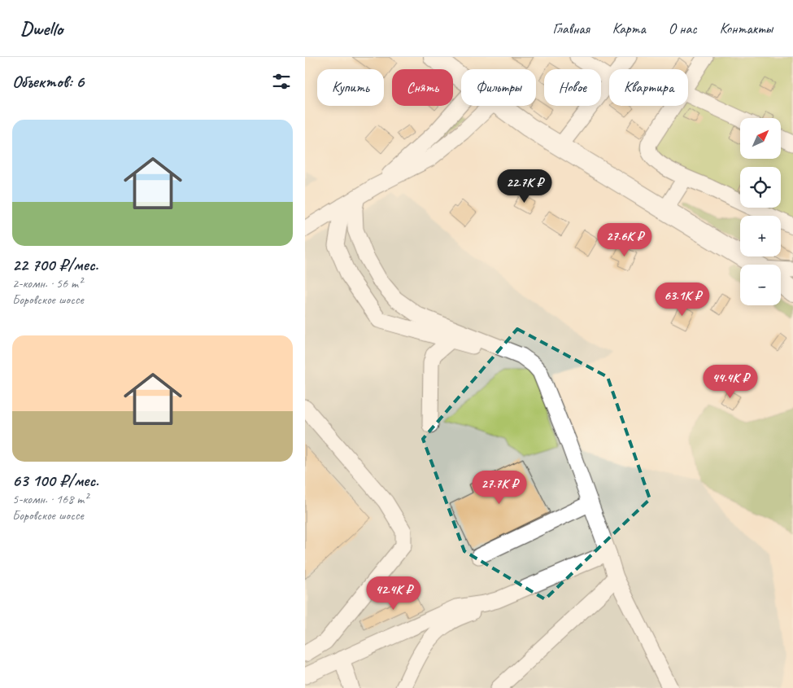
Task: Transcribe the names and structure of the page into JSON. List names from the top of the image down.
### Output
{
  "north": "top right",
  "page": {
    "header": "Dwello",
    "nav": [
      "Главная",
      "Карта",
      "О нас",
      "Контакты"
    ],
    "heading": "Объектов: 6",
    "chip": [
      "Купить",
      "Снять",
      "Фильтры",
      "Новое",
      "Квартира"
    ],
    "list": [
      {
        "name": "22 700 ₽/мес.",
        "note": "2-комн. · 56 m² · Боровское шоссе"
      },
      {
        "name": "63 100 ₽/мес.",
        "note": "5-комн. · 168 m² · Боровское шоссе"
      }
    ],
    "map_buttons": ["+", "−"],
    "price": [
      "22.7K ₽",
      "27.6K ₽",
      "63.1K ₽",
      "44.4K ₽",
      "27.7K ₽",
      "42.4K ₽"
    ]
  }
}
